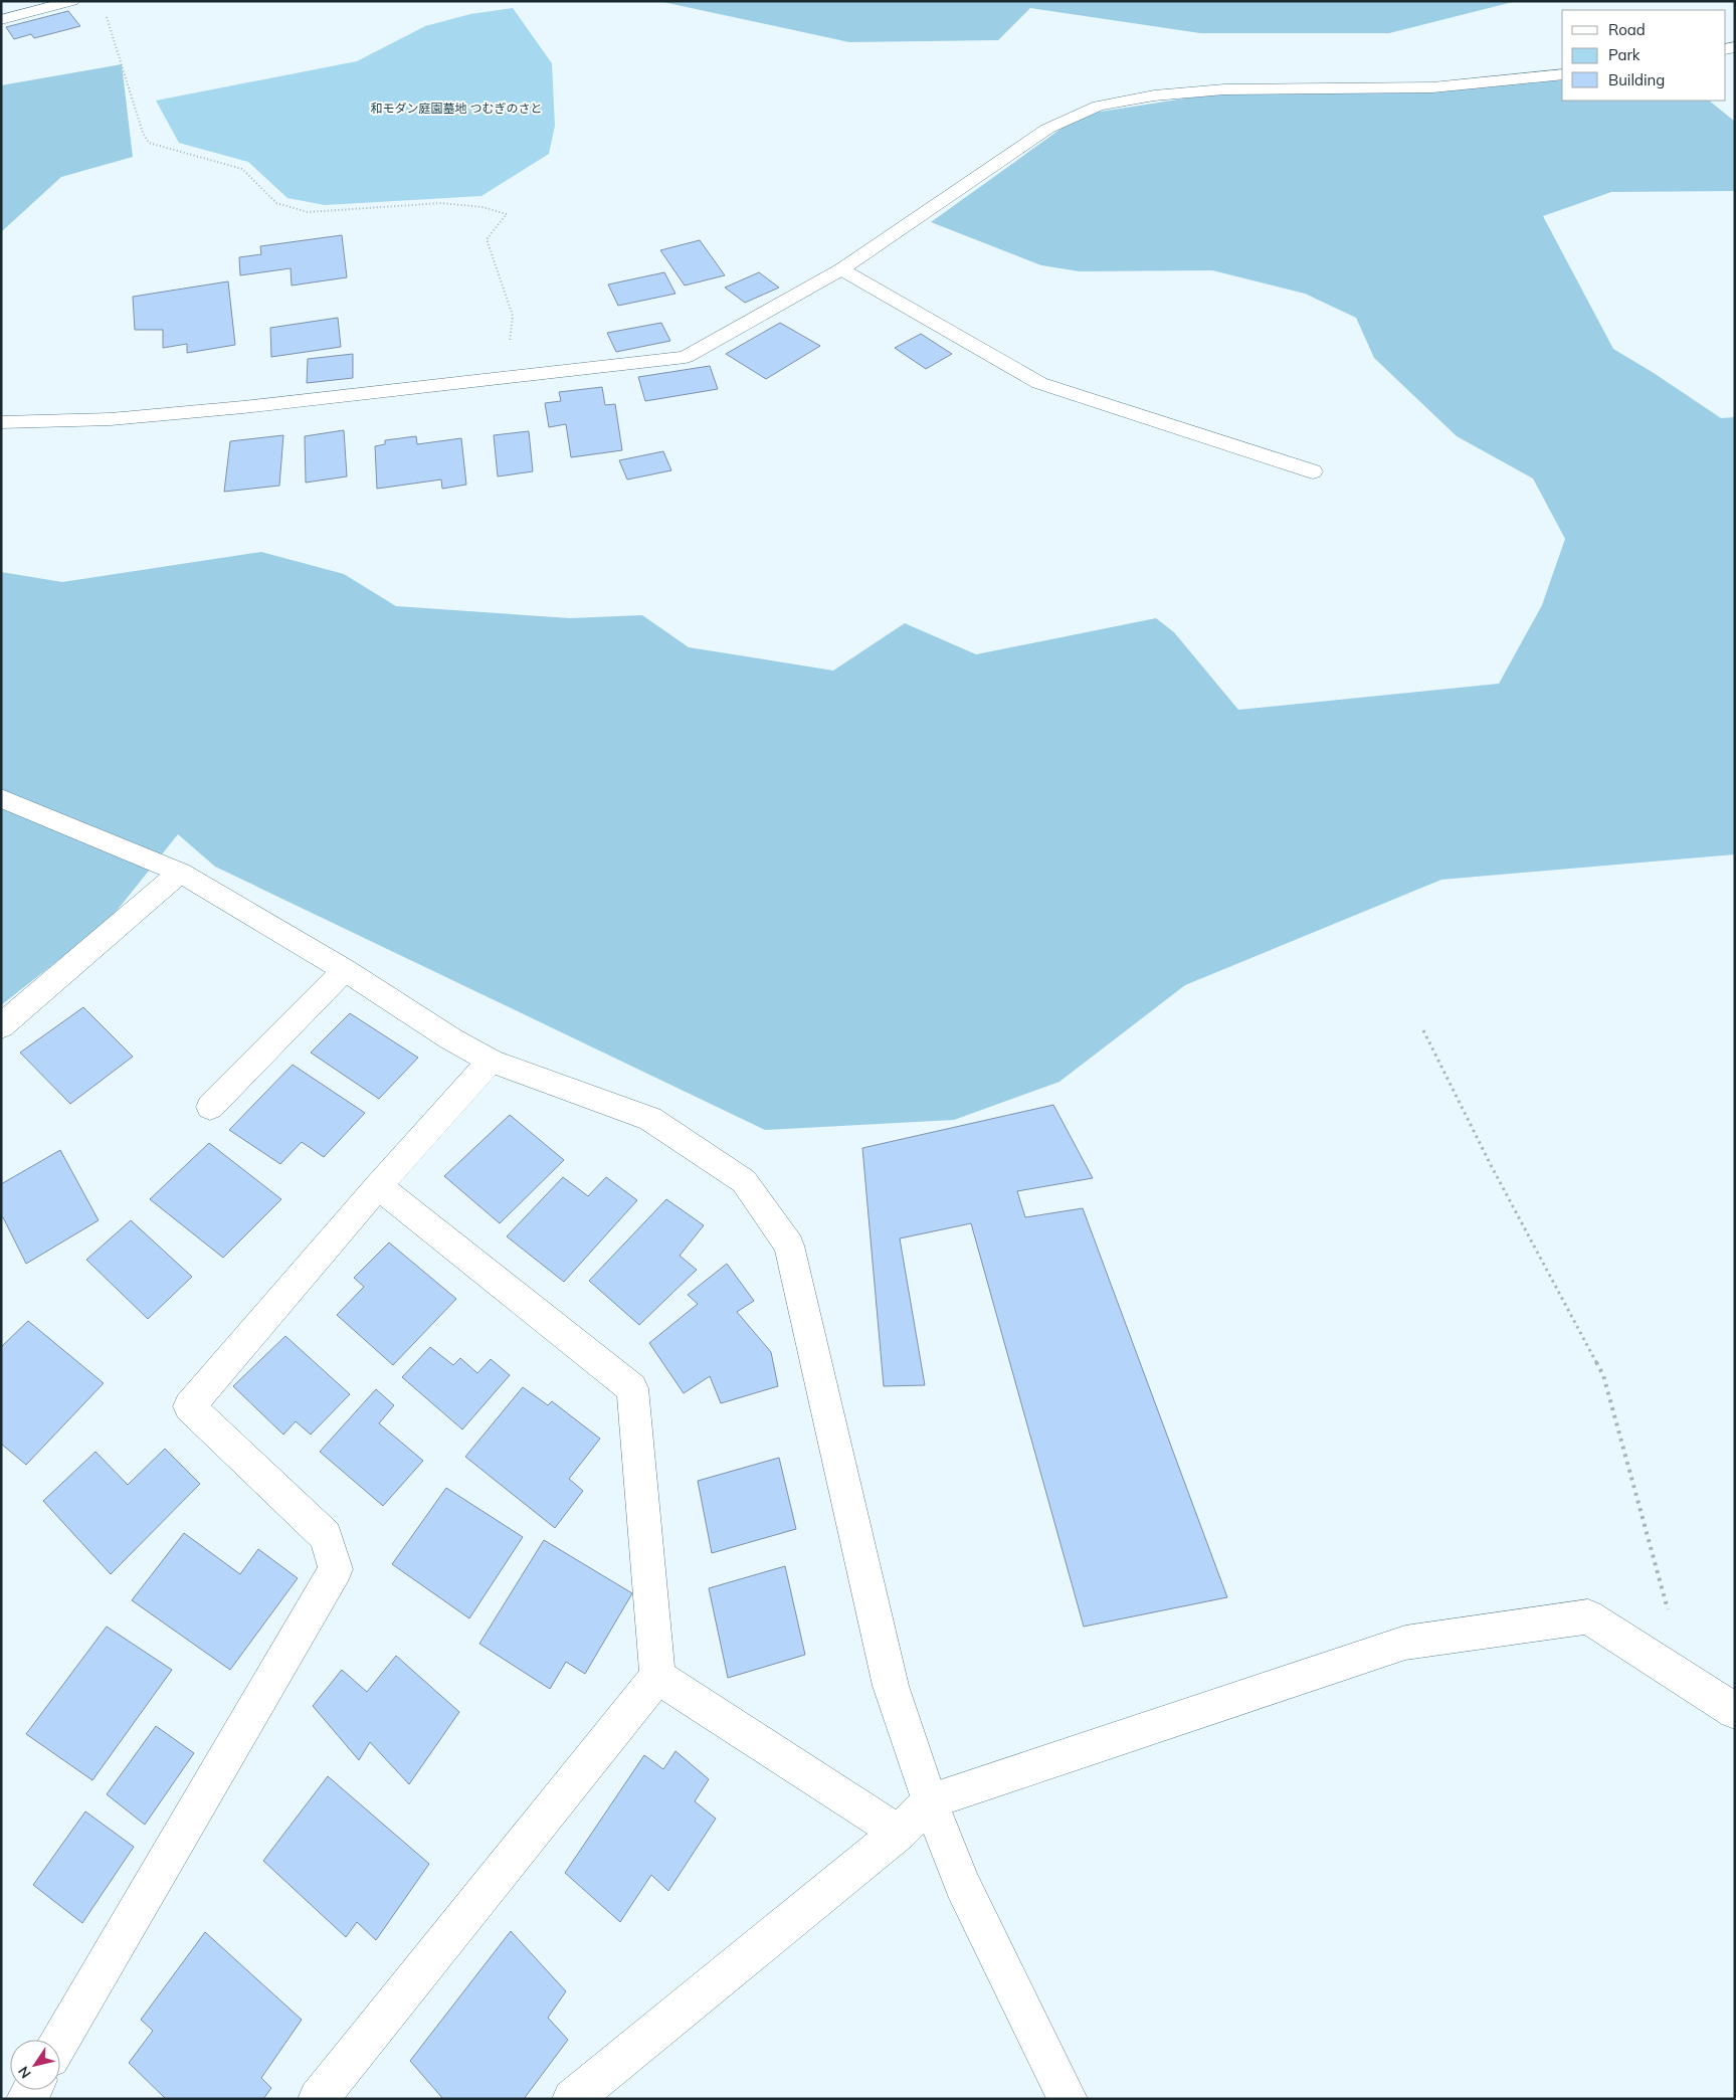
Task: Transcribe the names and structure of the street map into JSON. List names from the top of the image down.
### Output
{
  "parks": ["和モダン庭園墓地 つむぎのさと"],
  "legend": ["Road", "Park", "Building"],
  "north": "bottom left"
}
